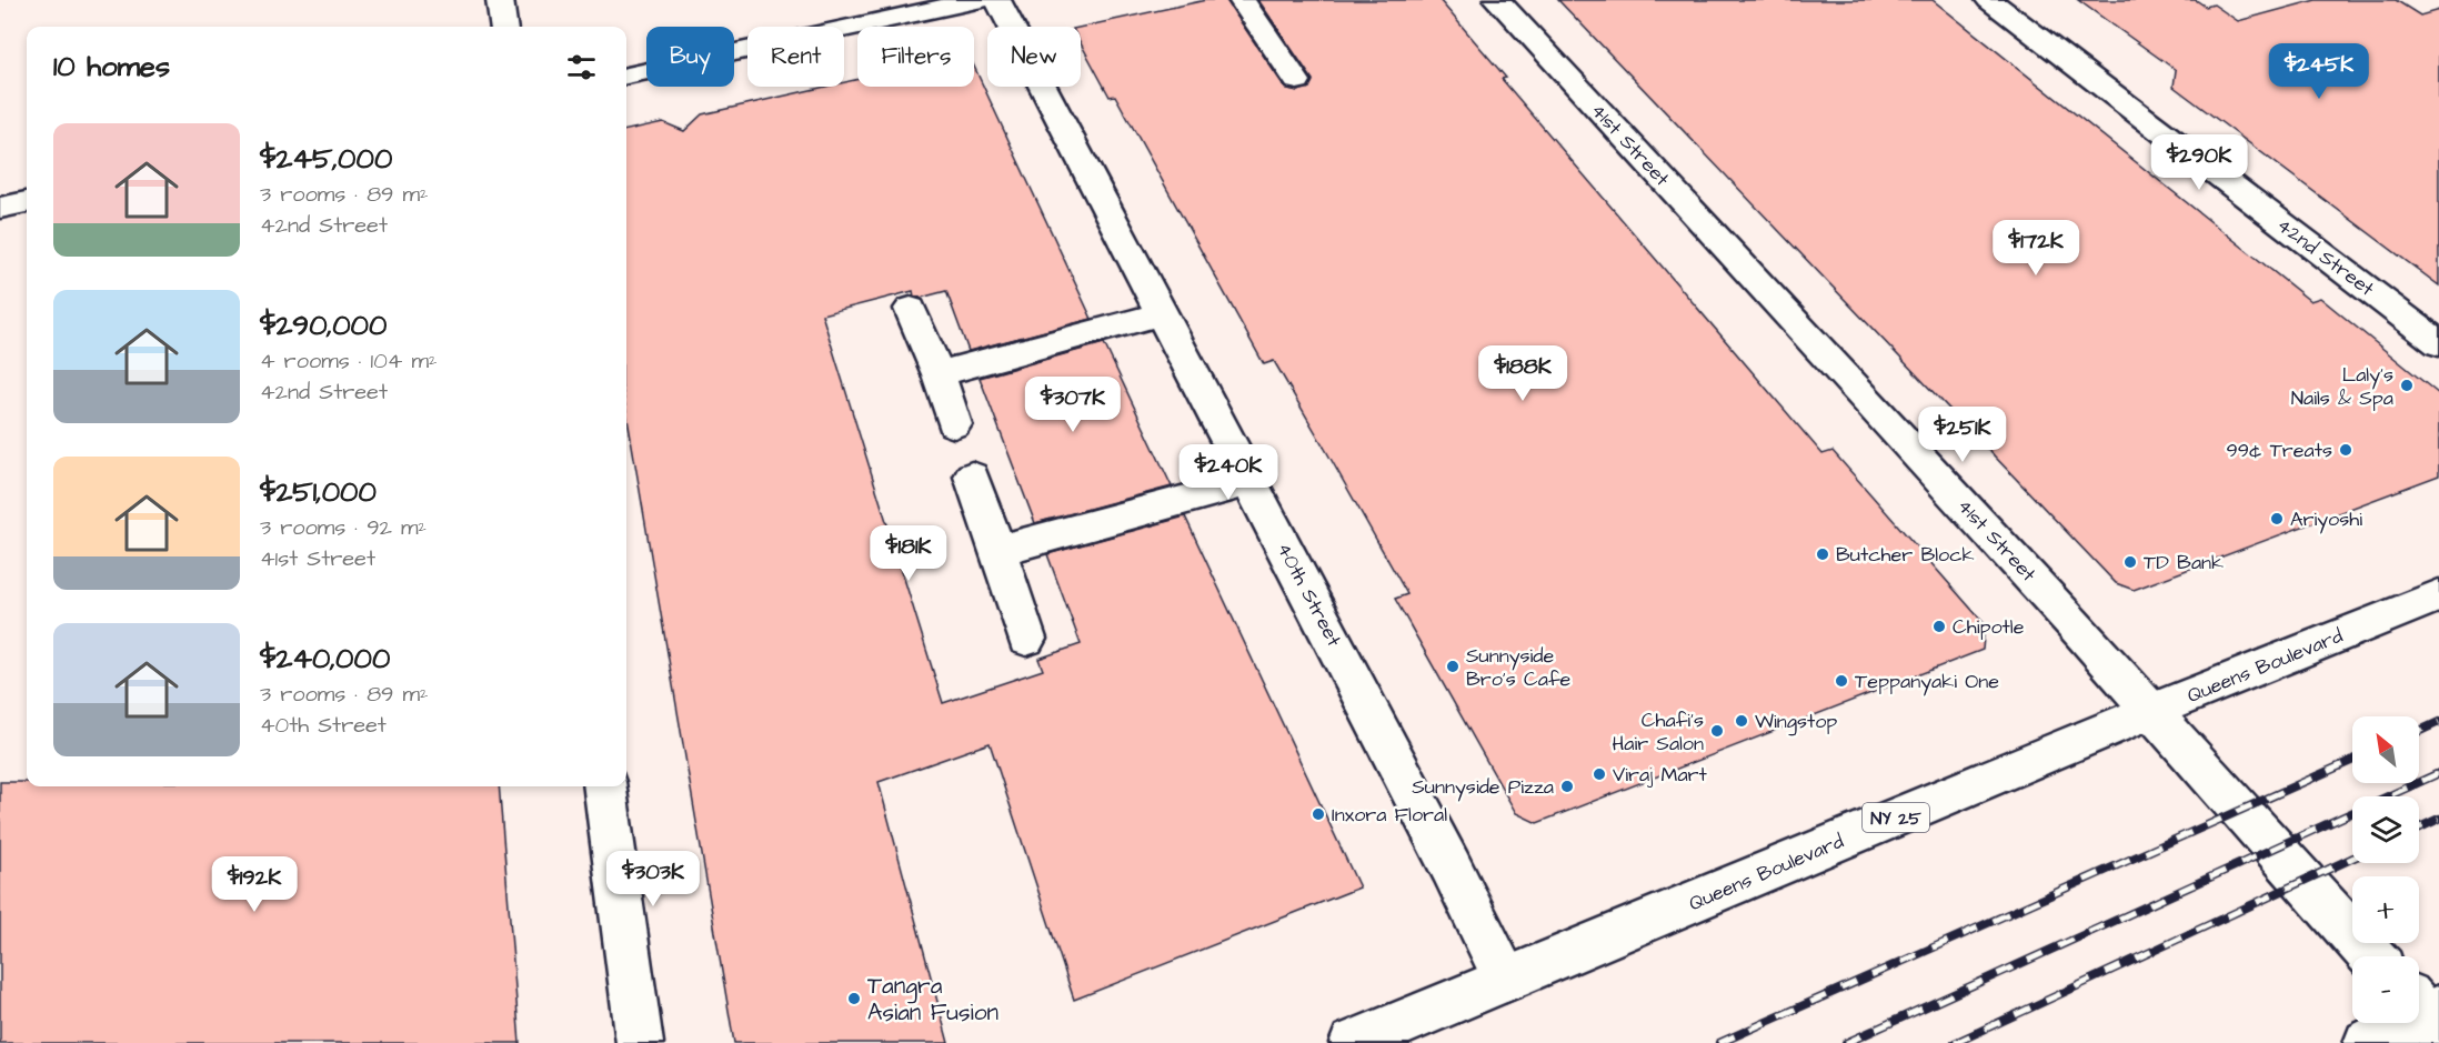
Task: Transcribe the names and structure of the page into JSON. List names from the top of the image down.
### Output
{
  "streets": {
    "street": [
      "41st Street",
      "42nd Street",
      "40th Street",
      "Queens Boulevard",
      "NY 25"
    ]
  },
  "crossings": [
    ["41st Street", "Queens Boulevard"],
    ["40th Street", "Queens Boulevard"]
  ],
  "places": [
    "Laly's Nails & Spa",
    "99¢ Treats",
    "Ariyoshi",
    "Butcher Block",
    "TD Bank",
    "Chipotle",
    "Sunnyside Bro's Cafe",
    "Teppanyaki One",
    "Wingstop",
    "Chafi's Hair Salon",
    "Viraj Mart",
    "Sunnyside Pizza",
    "Inxora Floral",
    "Tangra Asian Fusion"
  ],
  "north": "top left",
  "page": {
    "chip": [
      "Buy",
      "Rent",
      "Filters",
      "New"
    ],
    "heading": "10 homes",
    "price": [
      "$245K",
      "$290K",
      "$172K",
      "$188K",
      "$307K",
      "$251K",
      "$240K",
      "$181K",
      "$303K",
      "$192K"
    ],
    "list": [
      {
        "name": "$245,000",
        "note": "3 rooms · 89 m² · 42nd Street"
      },
      {
        "name": "$290,000",
        "note": "4 rooms · 104 m² · 42nd Street"
      },
      {
        "name": "$251,000",
        "note": "3 rooms · 92 m² · 41st Street"
      },
      {
        "name": "$240,000",
        "note": "3 rooms · 89 m² · 40th Street"
      }
    ],
    "map_buttons": ["+", "−"]
  }
}
